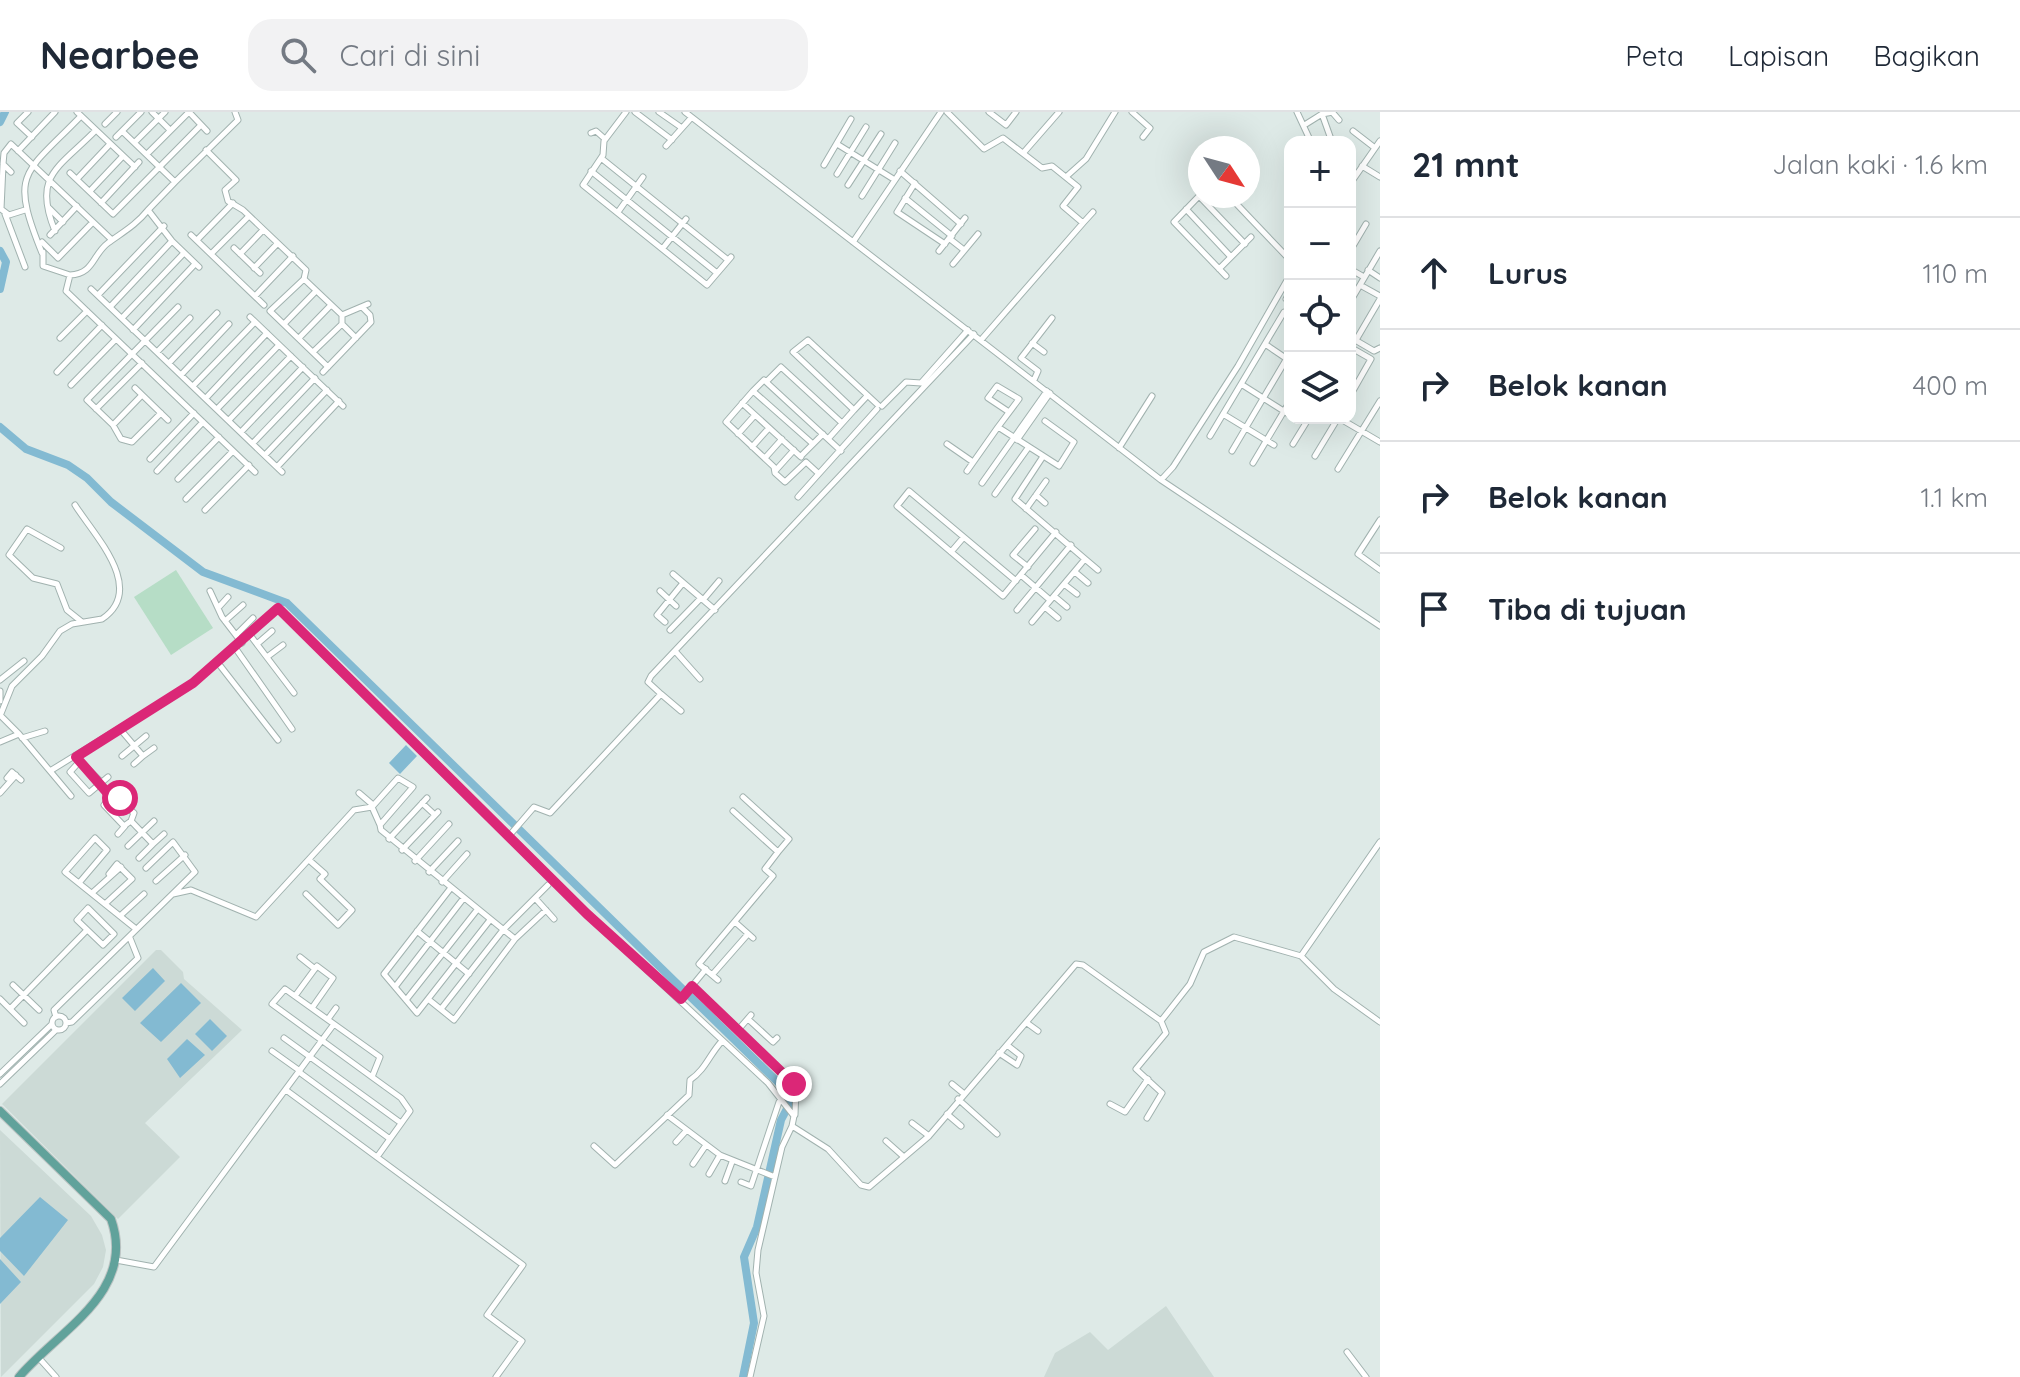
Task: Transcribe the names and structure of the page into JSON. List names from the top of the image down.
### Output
{
  "north": "bottom right",
  "page": {
    "header": "Nearbee",
    "search": "Cari di sini",
    "nav": ["Peta", "Lapisan", "Bagikan"],
    "heading": ["21 mnt", "Jalan kaki · 1.6 km"],
    "map_buttons": ["+", "−"],
    "list": [
      ["Lurus", "110 m"],
      ["Belok kanan", "400 m"],
      ["Belok kanan", "1.1 km"],
      "Tiba di tujuan"
    ]
  }
}
